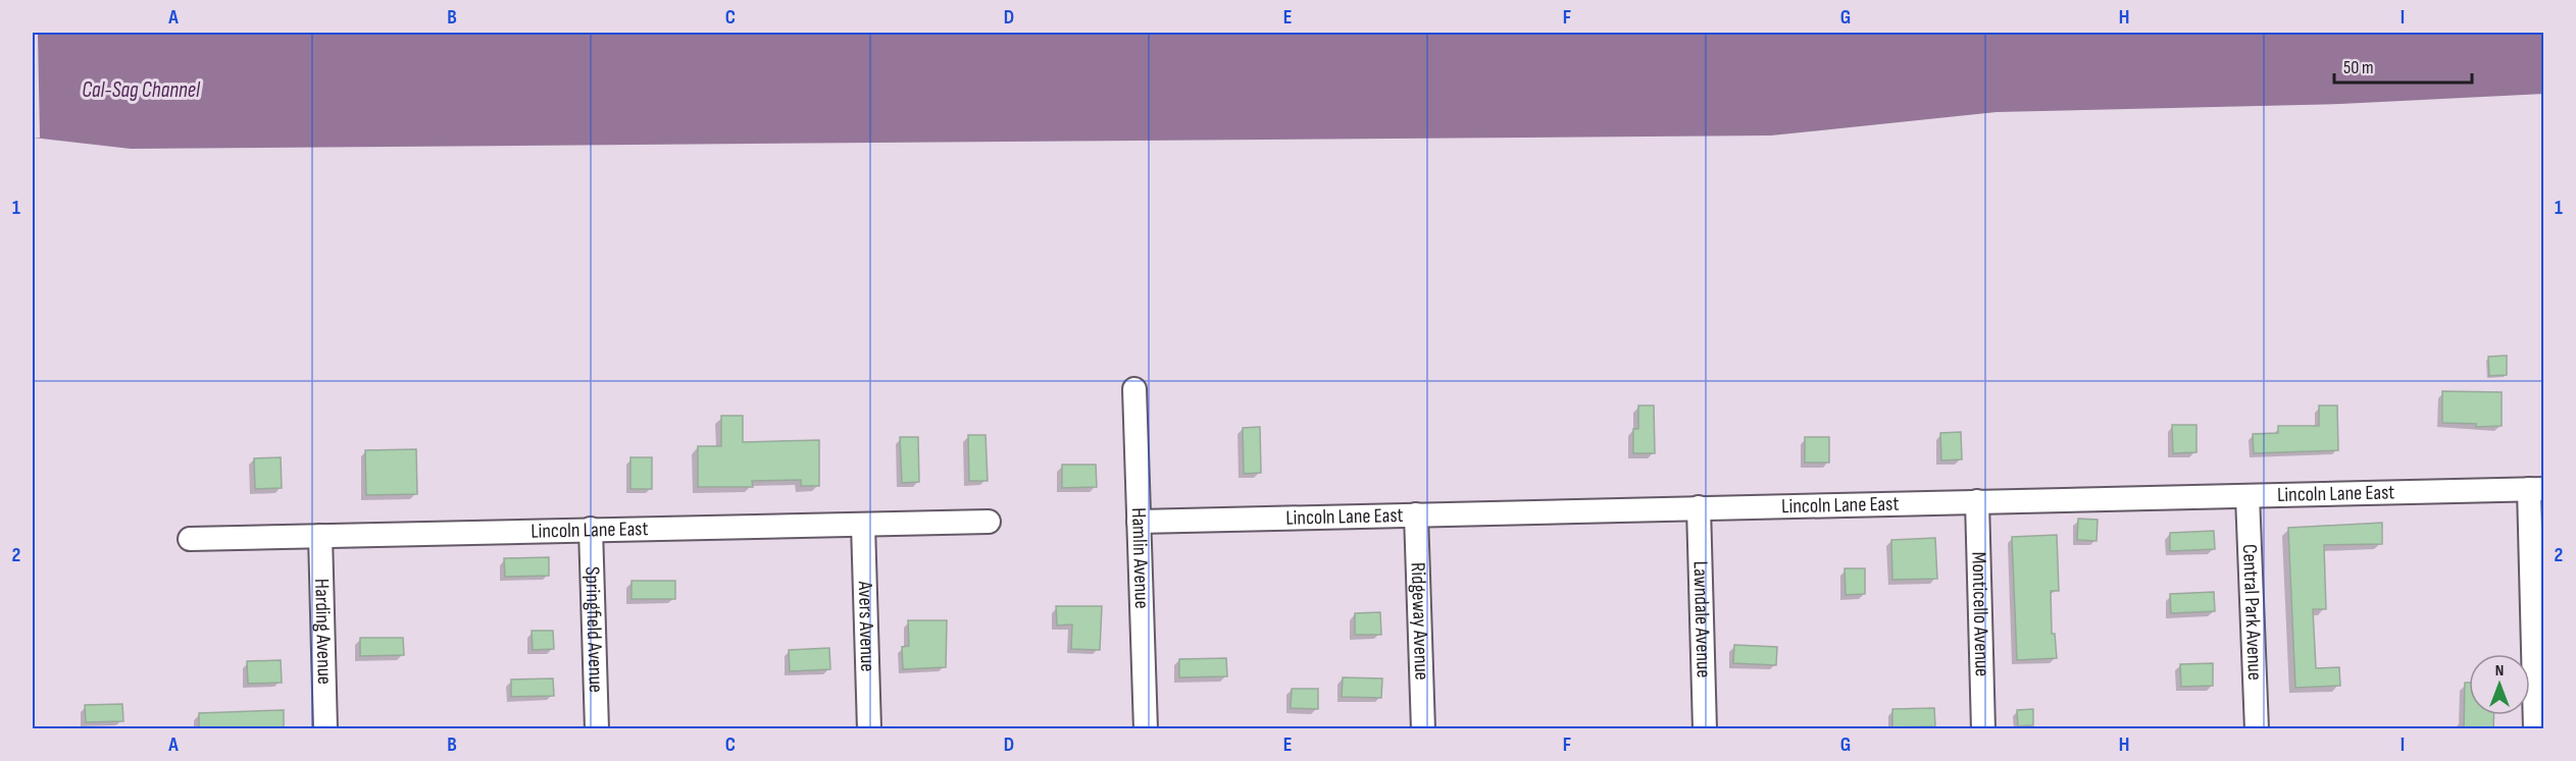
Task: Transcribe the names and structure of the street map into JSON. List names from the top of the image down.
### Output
{
  "streets": {
    "street": [
      "Lincoln Lane East",
      "Hamlin Avenue",
      "Central Park Avenue",
      "Monticello Avenue",
      "Lawndale Avenue",
      "Ridgeway Avenue",
      "Avers Avenue",
      "Springfield Avenue",
      "Harding Avenue"
    ]
  },
  "crossings": [
    ["Lincoln Lane East", "Hamlin Avenue"],
    ["Lincoln Lane East", "Central Park Avenue"],
    ["Lincoln Lane East", "Monticello Avenue"],
    ["Lincoln Lane East", "Lawndale Avenue"],
    ["Lincoln Lane East", "Ridgeway Avenue"],
    ["Lincoln Lane East", "Avers Avenue"],
    ["Lincoln Lane East", "Springfield Avenue"],
    ["Lincoln Lane East", "Harding Avenue"]
  ],
  "water": ["Cal-Sag Channel"],
  "scale_bar": "50 m",
  "north": "top",
  "grid": {
    "columns": [
      "A",
      "B",
      "C",
      "D",
      "E",
      "F",
      "G",
      "H",
      "I"
    ],
    "rows": ["1", "2"]
  }
}
